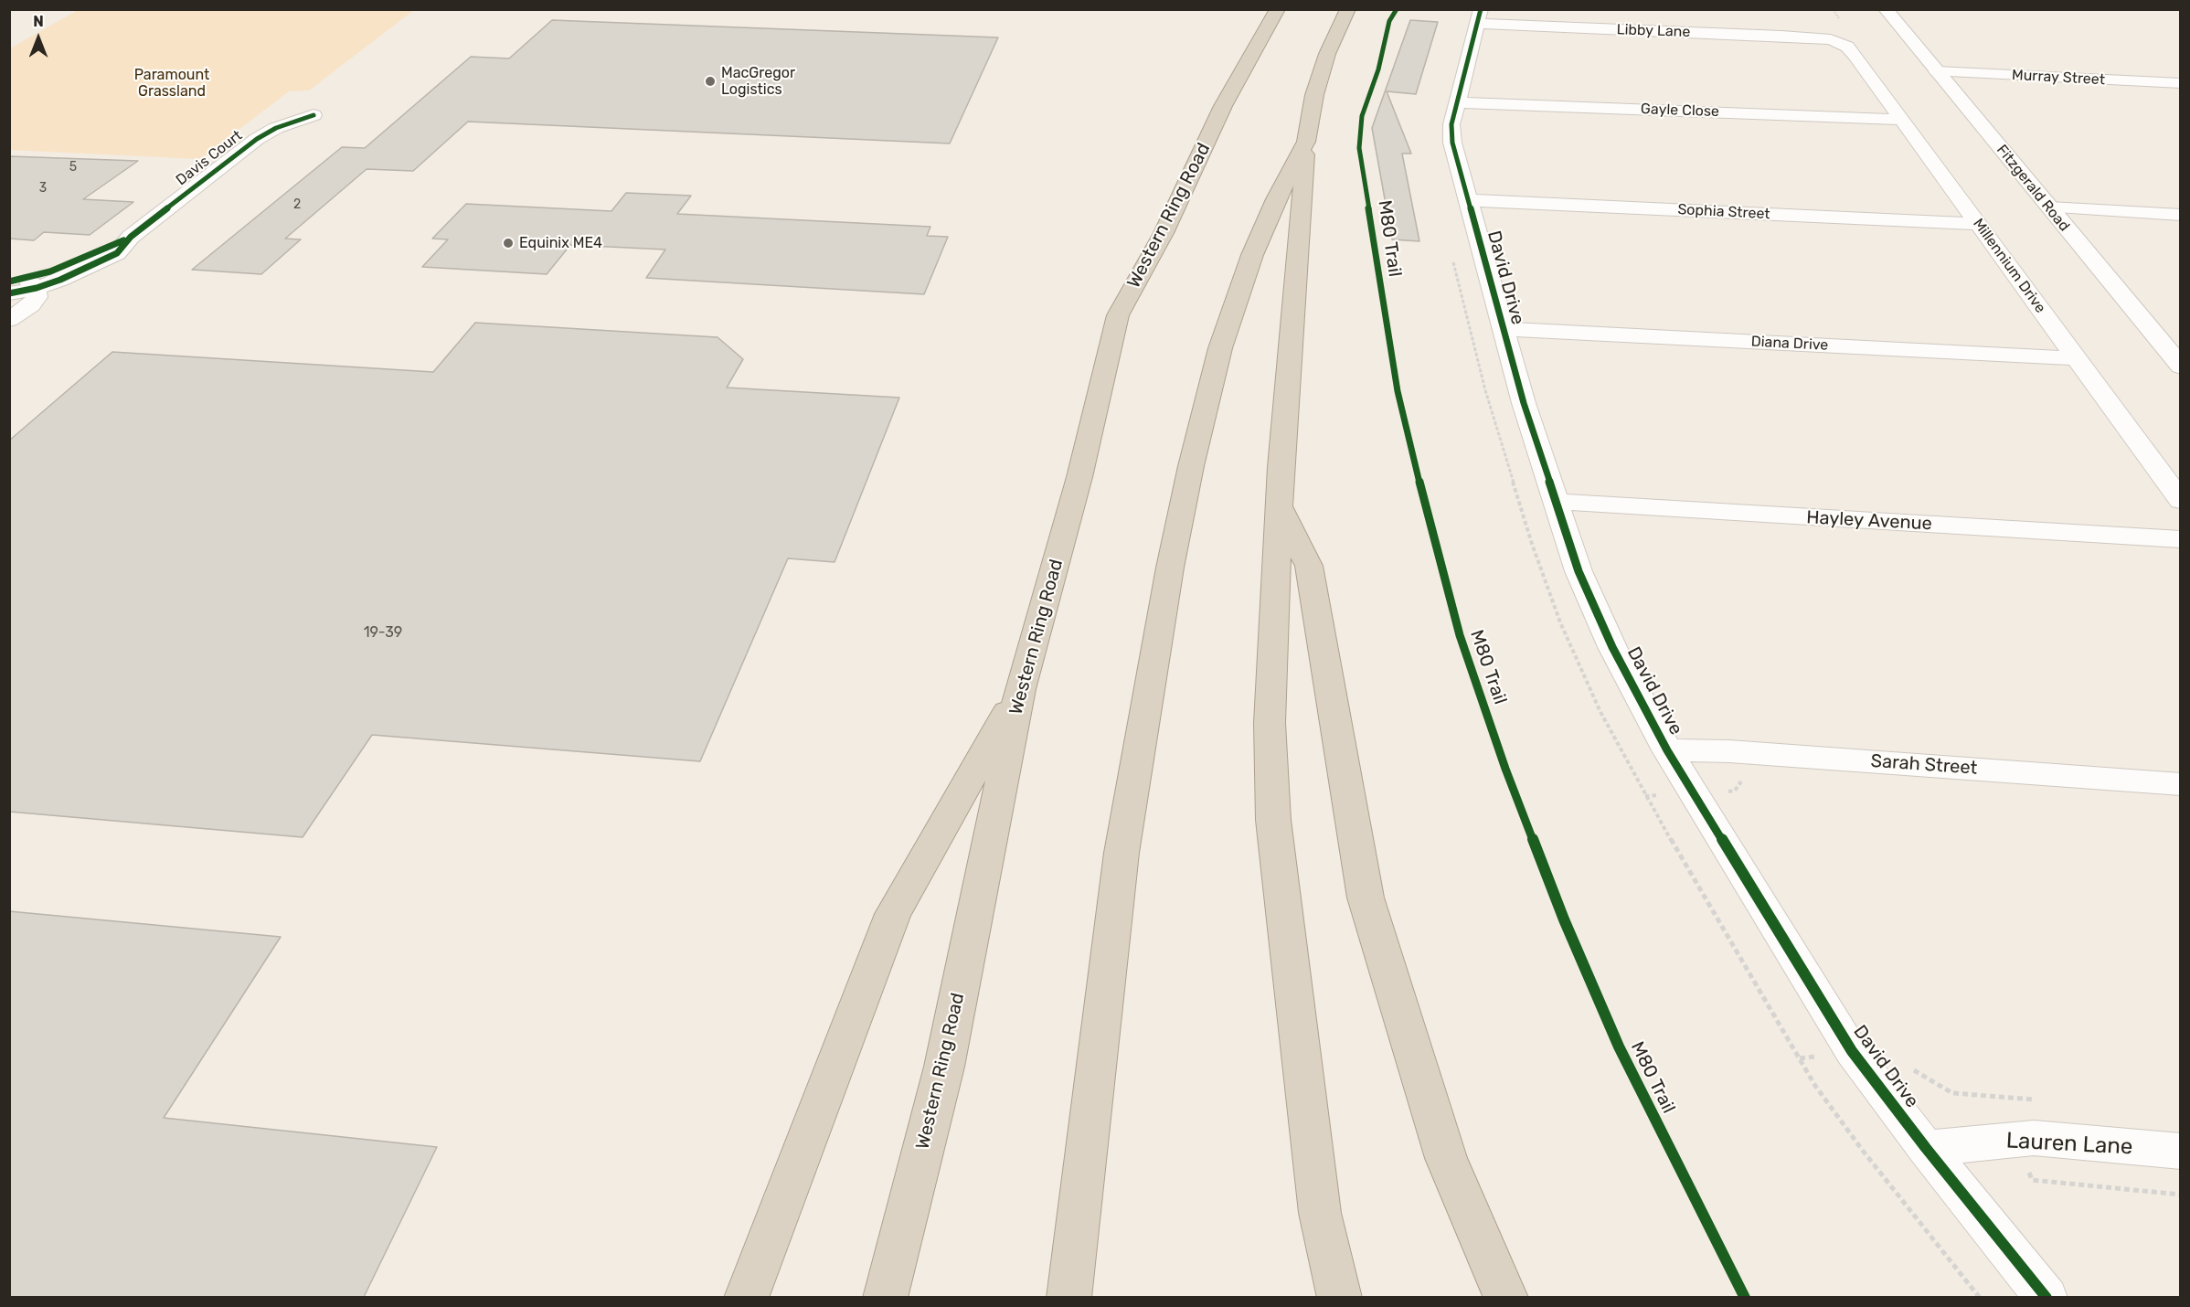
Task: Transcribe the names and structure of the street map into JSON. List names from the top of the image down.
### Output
{
  "streets": {
    "highway": ["Western Ring Road"],
    "street": [
      "Libby Lane",
      "Murray Street",
      "Gayle Close",
      "Davis Court",
      "Fitzgerald Road",
      "Sophia Street",
      "Millennium Drive",
      "David Drive",
      "Diana Drive",
      "Hayley Avenue",
      "Sarah Street",
      "Lauren Lane"
    ],
    "cycle path": ["M80 Trail"]
  },
  "crossings": [
    ["Libby Lane", "Millennium Drive"],
    ["Libby Lane", "David Drive"],
    ["Murray Street", "Fitzgerald Road"],
    ["Gayle Close", "Millennium Drive"],
    ["Gayle Close", "David Drive"],
    ["Sophia Street", "Millennium Drive"],
    ["Sophia Street", "David Drive"],
    ["Millennium Drive", "Diana Drive"],
    ["David Drive", "Diana Drive"],
    ["David Drive", "Hayley Avenue"],
    ["David Drive", "Sarah Street"],
    ["David Drive", "Lauren Lane"]
  ],
  "parks": ["Paramount Grassland"],
  "places": ["MacGregor Logistics", "Equinix ME4"],
  "house_numbers": [
    "5",
    "3",
    "2",
    "19-39"
  ],
  "north": "top"
}
